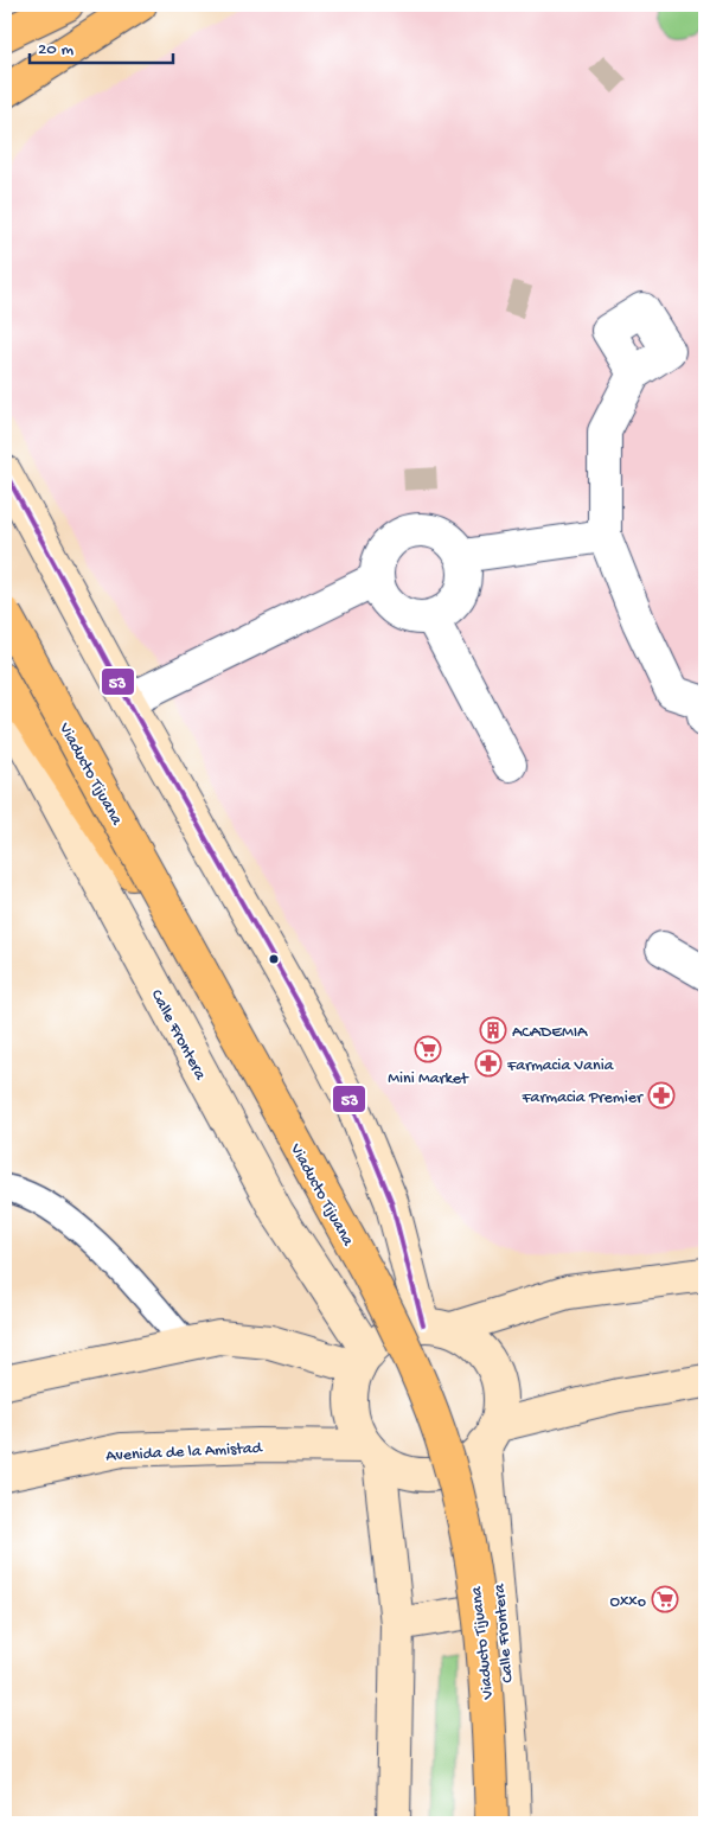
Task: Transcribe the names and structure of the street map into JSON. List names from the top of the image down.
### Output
{
  "streets": {
    "highway": ["Viaducto Tijuana"],
    "main road": ["Calle Frontera", "Avenida de la Amistad"]
  },
  "crossings": [
    ["Calle Frontera", "Avenida de la Amistad"]
  ],
  "places": {
    "building": ["ACADEMIA"],
    "supermarket": ["Mini Market", "Oxxo"],
    "pharmacy": ["Farmacia Vania", "Farmacia Premier"]
  },
  "lines": ["transit line 53"],
  "scale_bar": "20 m"
}
